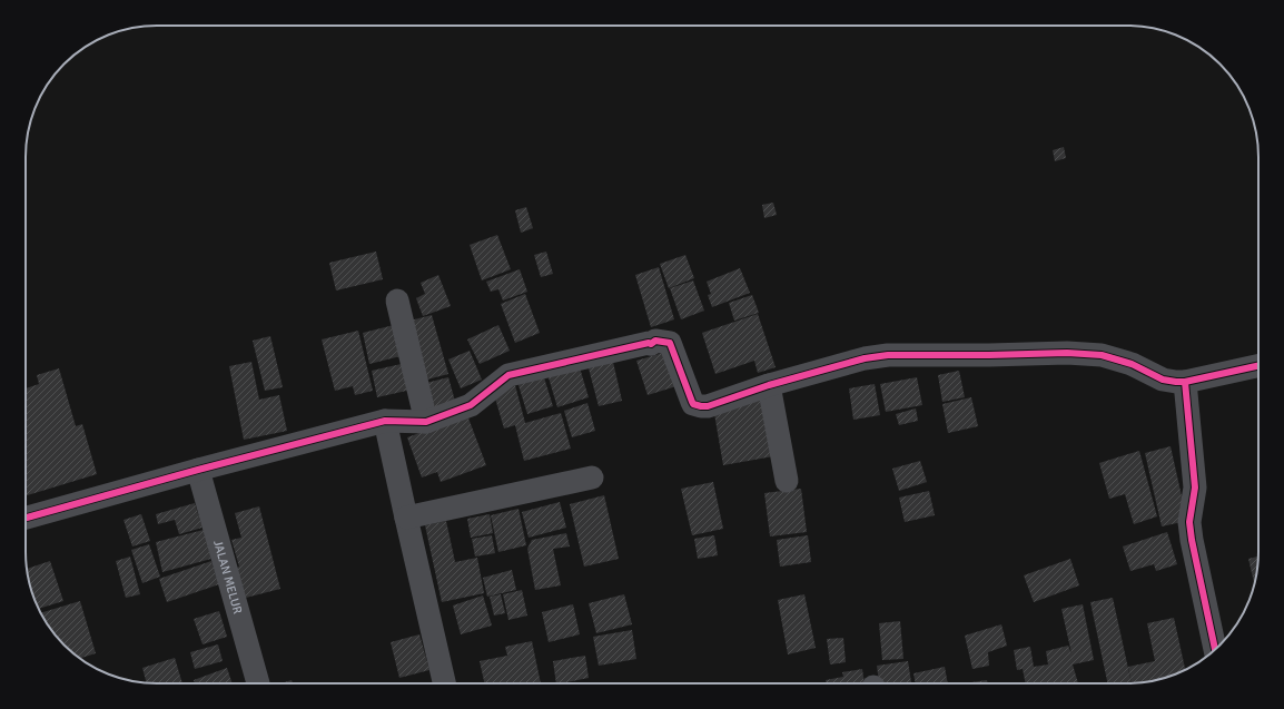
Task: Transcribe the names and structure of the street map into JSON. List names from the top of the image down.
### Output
{
  "streets": {
    "street": ["JALAN MELUR"]
  }
}
